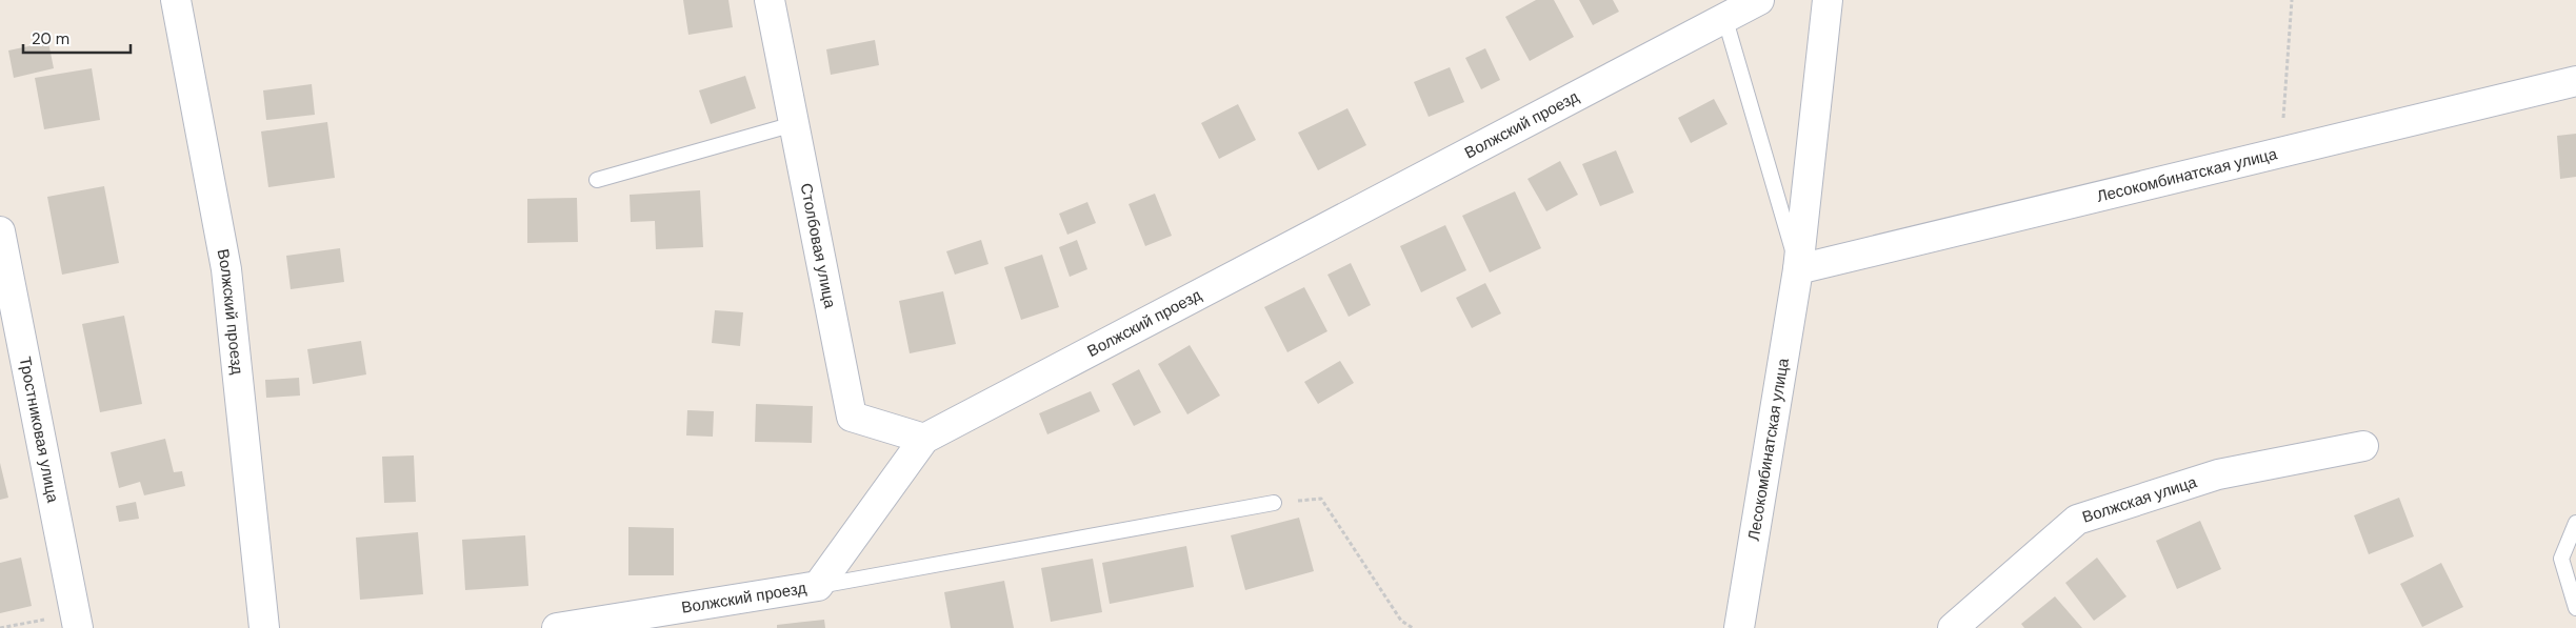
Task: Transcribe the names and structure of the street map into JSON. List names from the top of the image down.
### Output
{
  "streets": {
    "street": [
      "Волжский проезд",
      "Лесокомбинатская улица",
      "Столбовая улица",
      "Тростниковая улица",
      "Волжская улица"
    ]
  },
  "crossings": [
    ["Волжский проезд", "Столбовая улица"]
  ],
  "scale_bar": "20 m"
}
